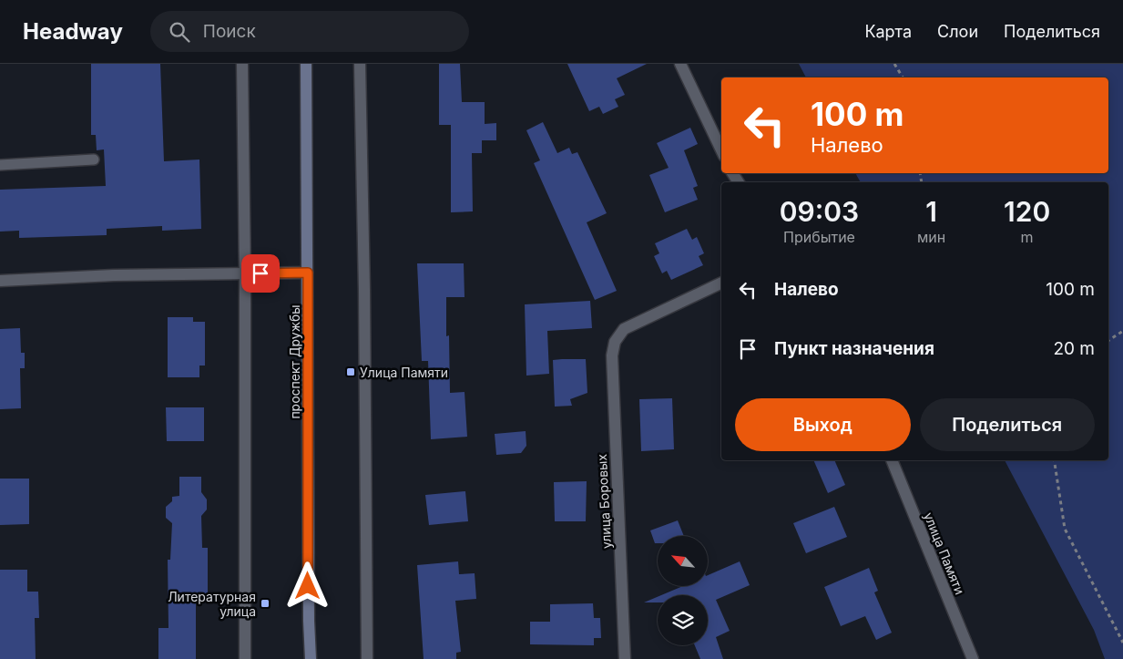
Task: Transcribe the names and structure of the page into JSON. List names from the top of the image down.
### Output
{
  "streets": {
    "main road": ["проспект Дружбы"],
    "street": ["улица Боровых", "улица Памяти"]
  },
  "places": {
    "transit": ["Улица Памяти", "Литературная улица"]
  },
  "north": "top left",
  "page": {
    "header": "Headway",
    "search": "Поиск",
    "nav": ["Карта", "Слои", "Поделиться"],
    "turn": ["100 m", "Налево"],
    "eta": [
      "09:03",
      "Прибытие",
      "1",
      "мин",
      "120",
      "m"
    ],
    "list": [
      {
        "name": "Налево",
        "value": "100 m"
      },
      {
        "name": "Пункт назначения",
        "value": "20 m"
      }
    ],
    "buttons": ["Выход", "Поделиться"]
  }
}
